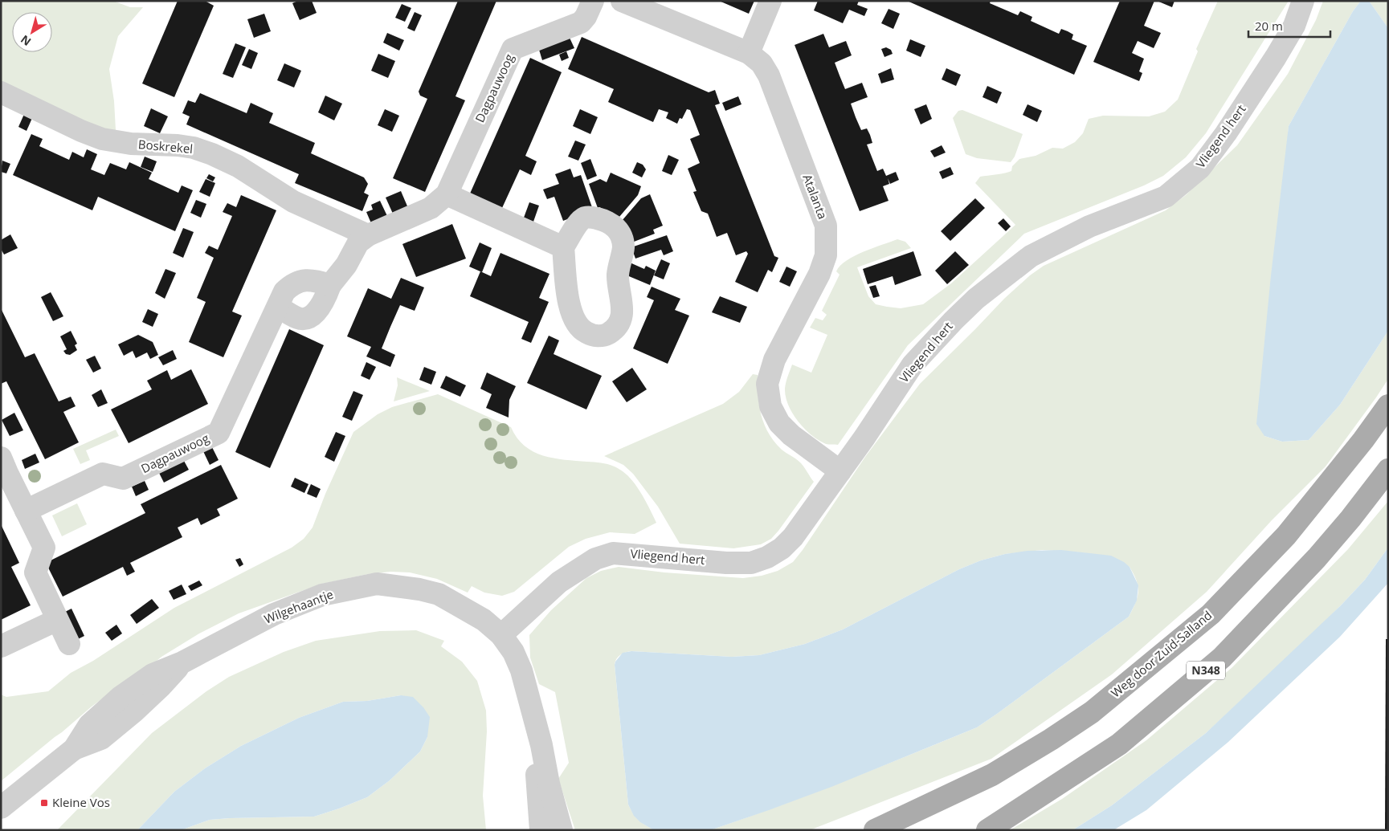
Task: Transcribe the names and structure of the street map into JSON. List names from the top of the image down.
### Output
{
  "streets": {
    "main road": ["Weg door Zuid-Salland", "N348"],
    "street": [
      "Dagpauwoog",
      "Vliegend hert",
      "Boskrekel",
      "Atalanta",
      "Wilgehaantje"
    ]
  },
  "crossings": [
    ["Dagpauwoog", "Boskrekel"],
    ["Vliegend hert", "Atalanta"],
    ["Vliegend hert", "Wilgehaantje"]
  ],
  "places": {
    "transit": ["Kleine Vos"]
  },
  "scale_bar": "20 m",
  "north": "bottom left"
}
